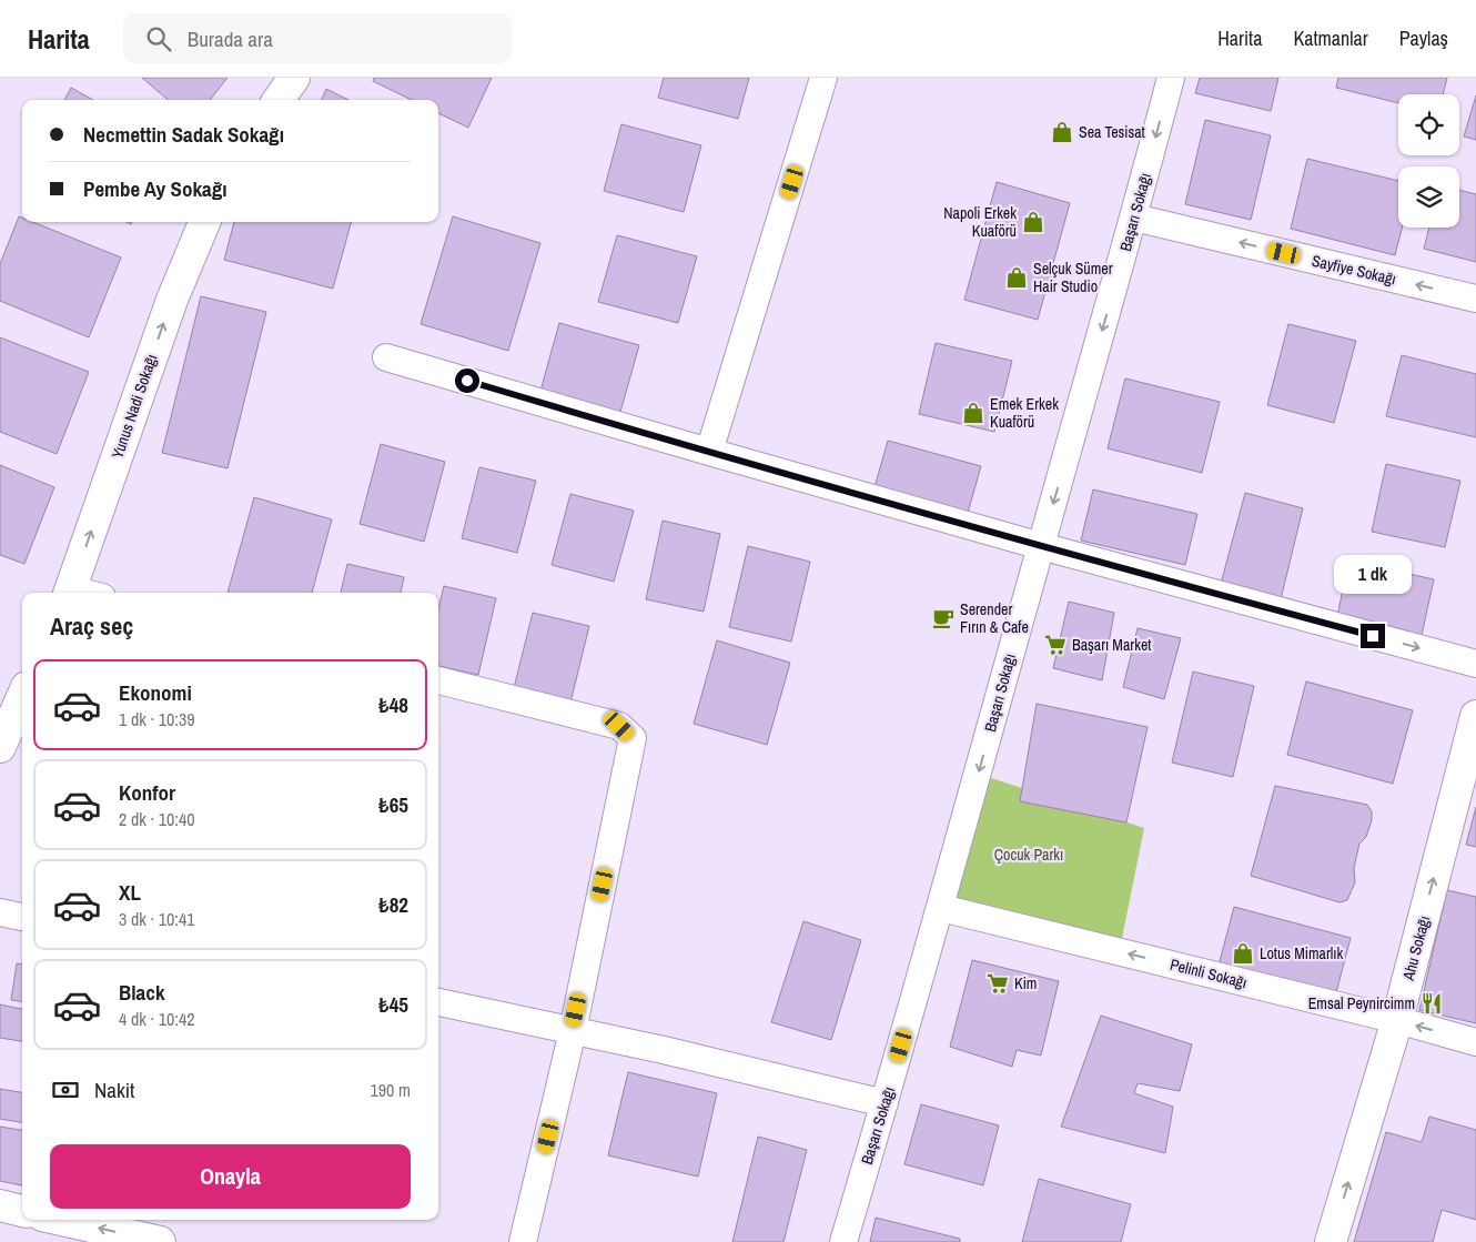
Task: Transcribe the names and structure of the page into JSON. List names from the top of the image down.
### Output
{
  "streets": {
    "street": [
      "Başarı Sokağı",
      "Sayfiye Sokağı",
      "Yunus Nadi Sokağı",
      "Ahu Sokağı",
      "Pelinli Sokağı"
    ]
  },
  "crossings": [
    ["Başarı Sokağı", "Sayfiye Sokağı"],
    ["Başarı Sokağı", "Pelinli Sokağı"],
    ["Ahu Sokağı", "Pelinli Sokağı"]
  ],
  "one_way": [
    "Başarı Sokağı",
    "Sayfiye Sokağı",
    "Yunus Nadi Sokağı",
    "Ahu Sokağı",
    "Pelinli Sokağı"
  ],
  "parks": ["Çocuk Parkı"],
  "places": {
    "shop": [
      "Sea Tesisat",
      "Napoli Erkek Kuaförü",
      "Selçuk Sümer Hair Studio",
      "Emek Erkek Kuaförü",
      "Lotus Mimarlık"
    ],
    "cafe": ["Serender Fırın & Cafe"],
    "supermarket": ["Başarı Market", "Kim"],
    "restaurant": ["Emsal Peynircimm"]
  },
  "page": {
    "header": "Harita",
    "search": "Burada ara",
    "nav": ["Harita", "Katmanlar", "Paylaş"],
    "banner": ["Necmettin Sadak Sokağı", "Pembe Ay Sokağı"],
    "bubble": "1 dk",
    "heading": "Araç seç",
    "list": [
      {
        "name": "Ekonomi",
        "note": "1 dk · 10:39",
        "value": "₺48"
      },
      {
        "name": "Konfor",
        "note": "2 dk · 10:40",
        "value": "₺65"
      },
      {
        "name": "XL",
        "note": "3 dk · 10:41",
        "value": "₺82"
      },
      {
        "name": "Black",
        "note": "4 dk · 10:42",
        "value": "₺45"
      }
    ],
    "pay": ["Nakit", "190 m"],
    "buttons": "Onayla"
  }
}
